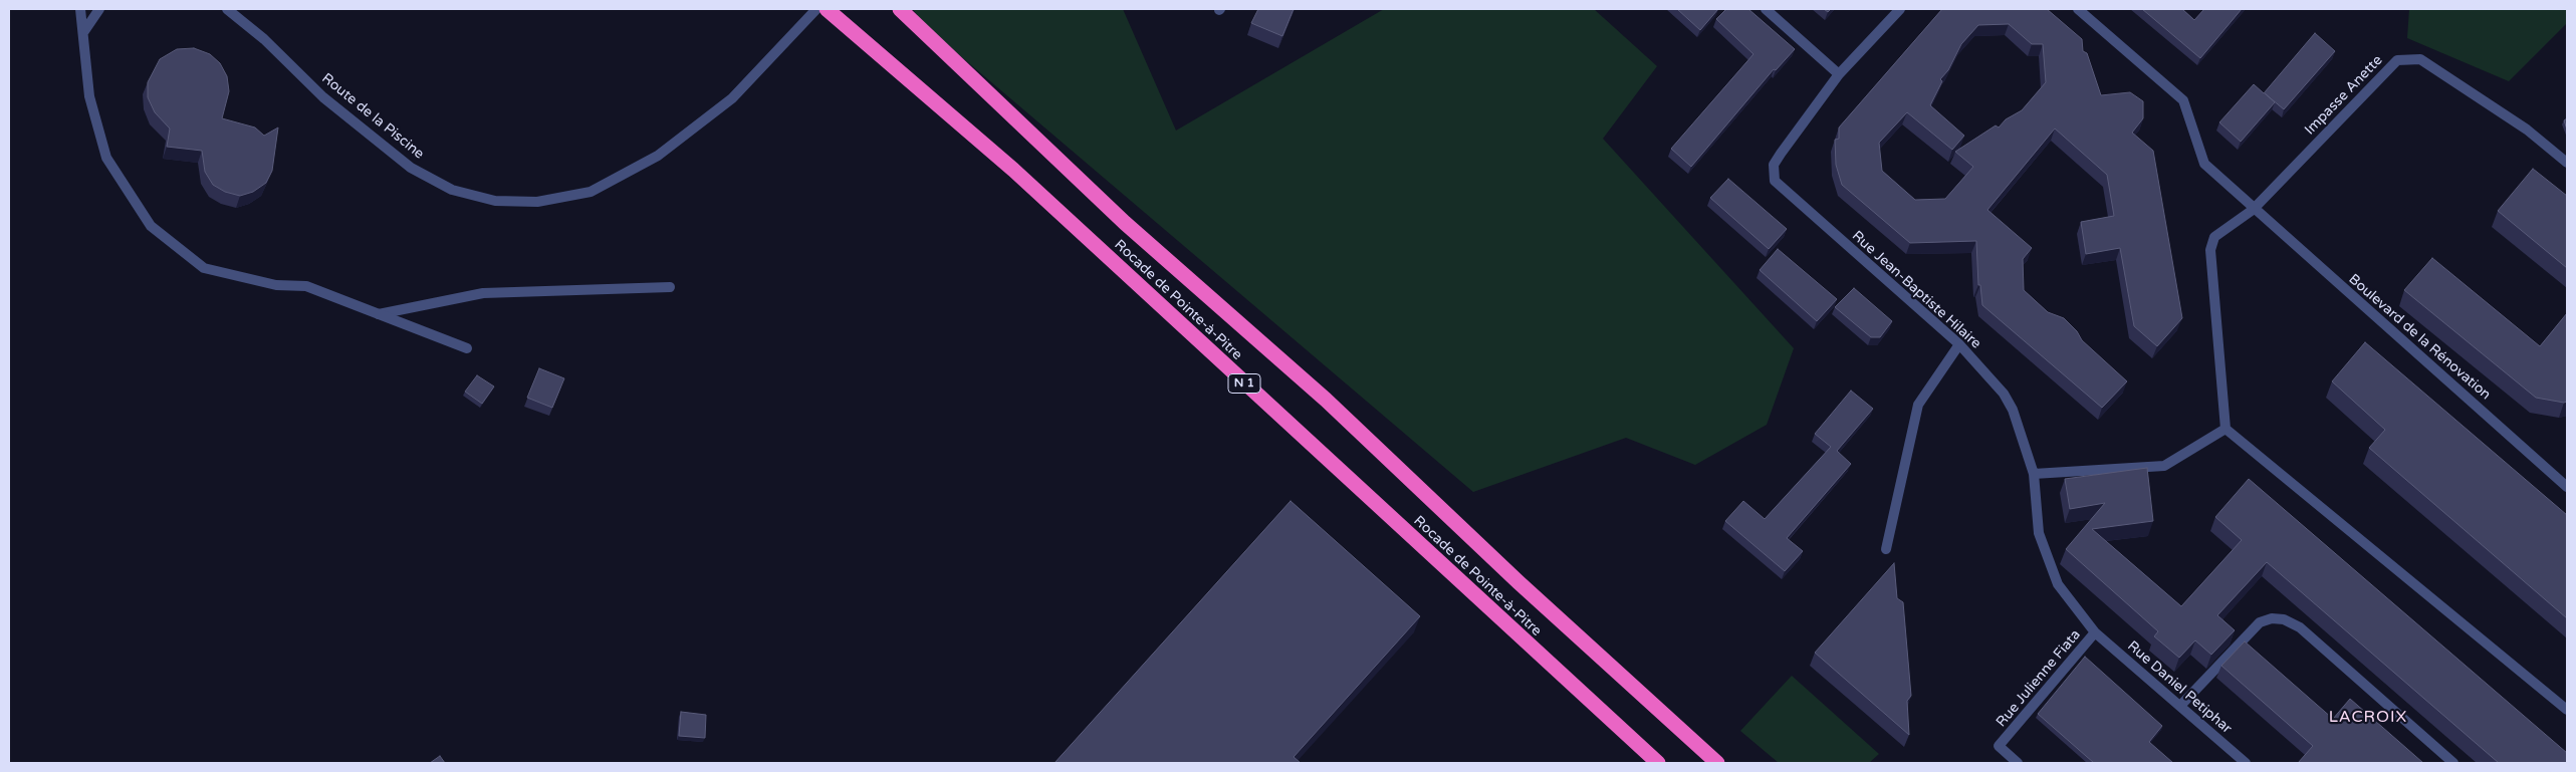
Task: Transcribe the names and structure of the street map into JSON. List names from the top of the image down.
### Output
{
  "streets": {
    "highway": ["Rocade de Pointe-à-Pitre", "N 1"],
    "street": [
      "Impasse Anette",
      "Route de la Piscine",
      "Rue Jean-Baptiste Hilaire",
      "Boulevard de la Rénovation",
      "Rue Julienne Fiata",
      "Rue Daniel Petiphar"
    ]
  },
  "crossings": [
    ["Impasse Anette", "Boulevard de la Rénovation"],
    ["Rue Jean-Baptiste Hilaire", "Rue Julienne Fiata"],
    ["Rue Jean-Baptiste Hilaire", "Rue Daniel Petiphar"],
    ["Rue Julienne Fiata", "Rue Daniel Petiphar"]
  ],
  "districts": ["LACROIX"]
}
